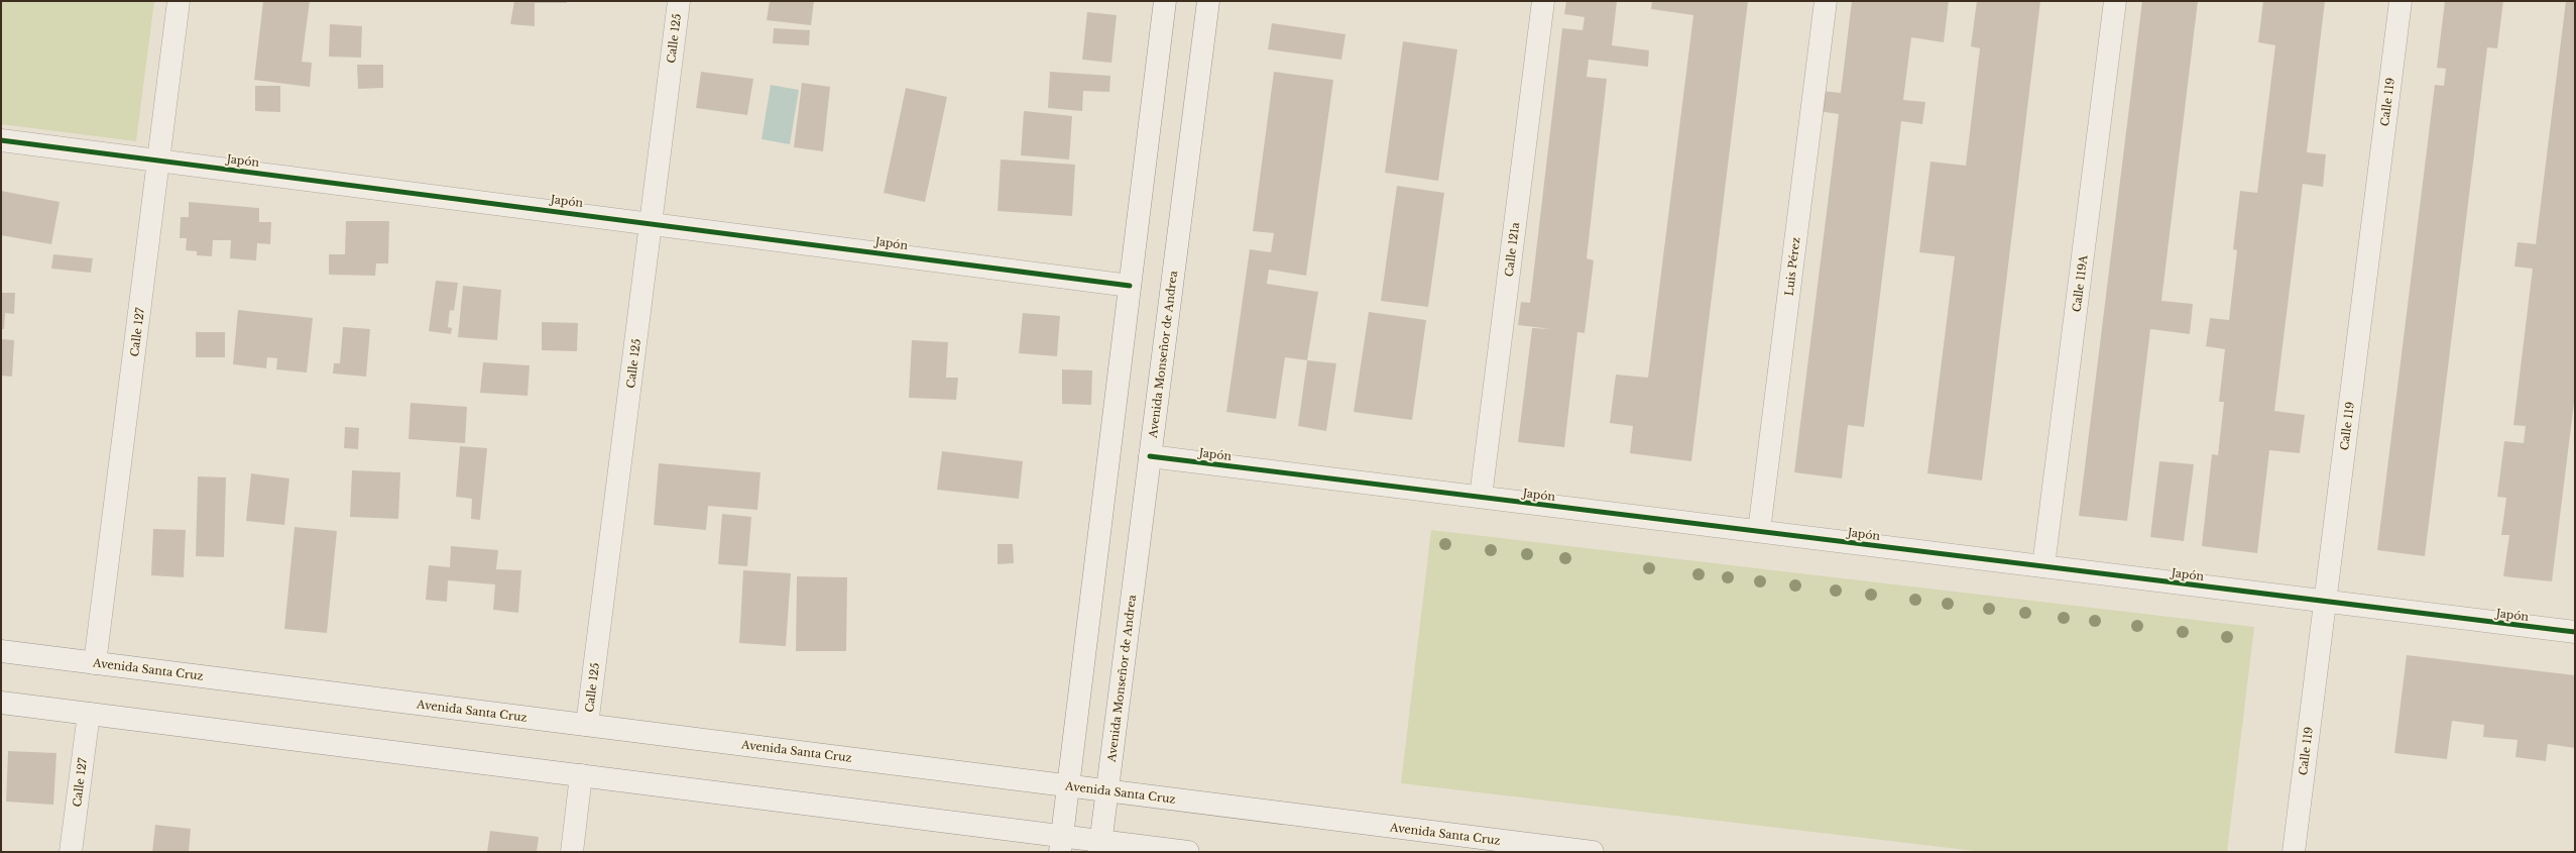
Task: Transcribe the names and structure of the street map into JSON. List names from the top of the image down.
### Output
{
  "streets": {
    "street": [
      "Calle 125",
      "Calle 119",
      "Japón",
      "Calle 121a",
      "Luis Pérez",
      "Calle 119A",
      "Calle 127",
      "Avenida Monseñor de Andrea",
      "Avenida Santa Cruz"
    ]
  },
  "crossings": [
    ["Calle 125", "Japón"],
    ["Calle 125", "Avenida Santa Cruz"],
    ["Calle 119", "Japón"],
    ["Japón", "Calle 121a"],
    ["Japón", "Luis Pérez"],
    ["Japón", "Calle 119A"],
    ["Japón", "Calle 127"],
    ["Japón", "Avenida Monseñor de Andrea"],
    ["Calle 127", "Avenida Santa Cruz"],
    ["Avenida Monseñor de Andrea", "Avenida Santa Cruz"]
  ]
}
